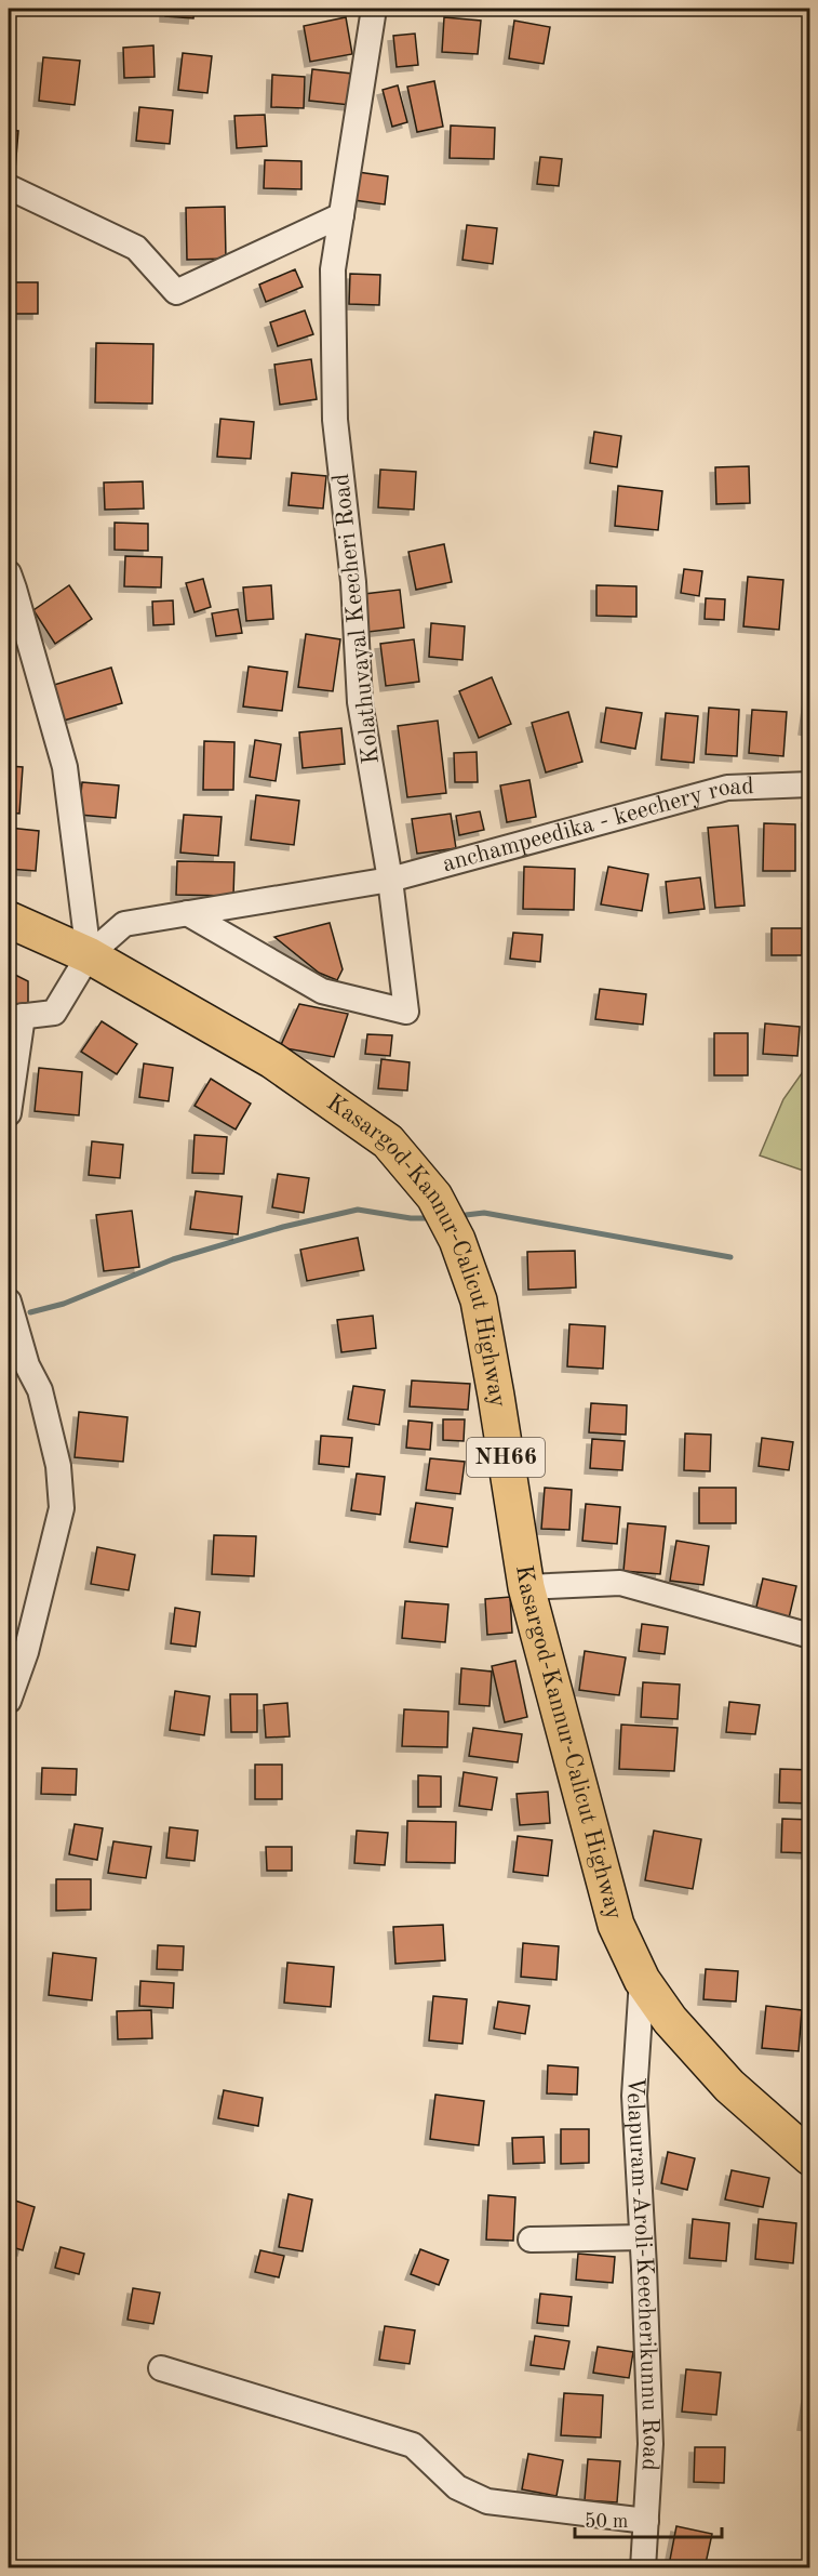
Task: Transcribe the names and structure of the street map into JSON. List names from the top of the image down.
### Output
{
  "streets": {
    "highway": ["Kasargod-Kannur-Calicut Highway", "NH66"],
    "street": ["Kolathuvayal Keecheri Road", "anchampeedika - keechery road", "Velapuram-Aroli-Keecherikunnu Road"]
  },
  "crossings": [
    ["Kolathuvayal Keecheri Road", "anchampeedika - keechery road"],
    ["Kasargod-Kannur-Calicut Highway", "Velapuram-Aroli-Keecherikunnu Road"]
  ],
  "scale_bar": "50 m"
}
